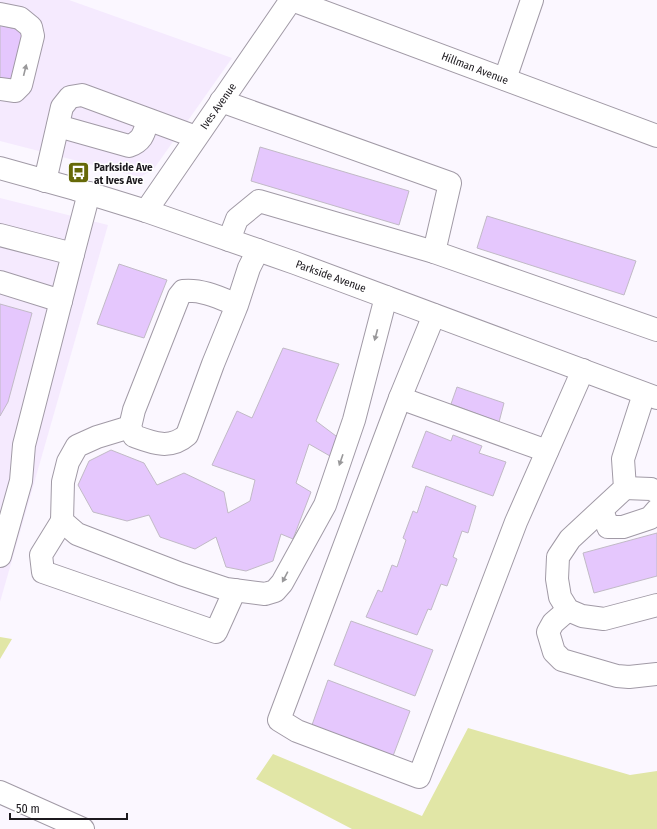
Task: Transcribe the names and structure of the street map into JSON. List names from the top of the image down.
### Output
{
  "streets": {
    "street": ["Hillman Avenue", "Ives Avenue", "Parkside Avenue"]
  },
  "crossings": [
    ["Hillman Avenue", "Ives Avenue"],
    ["Ives Avenue", "Parkside Avenue"]
  ],
  "places": {
    "bus stop": ["Parkside Ave at Ives Ave"]
  },
  "scale_bar": "50 m"
}
